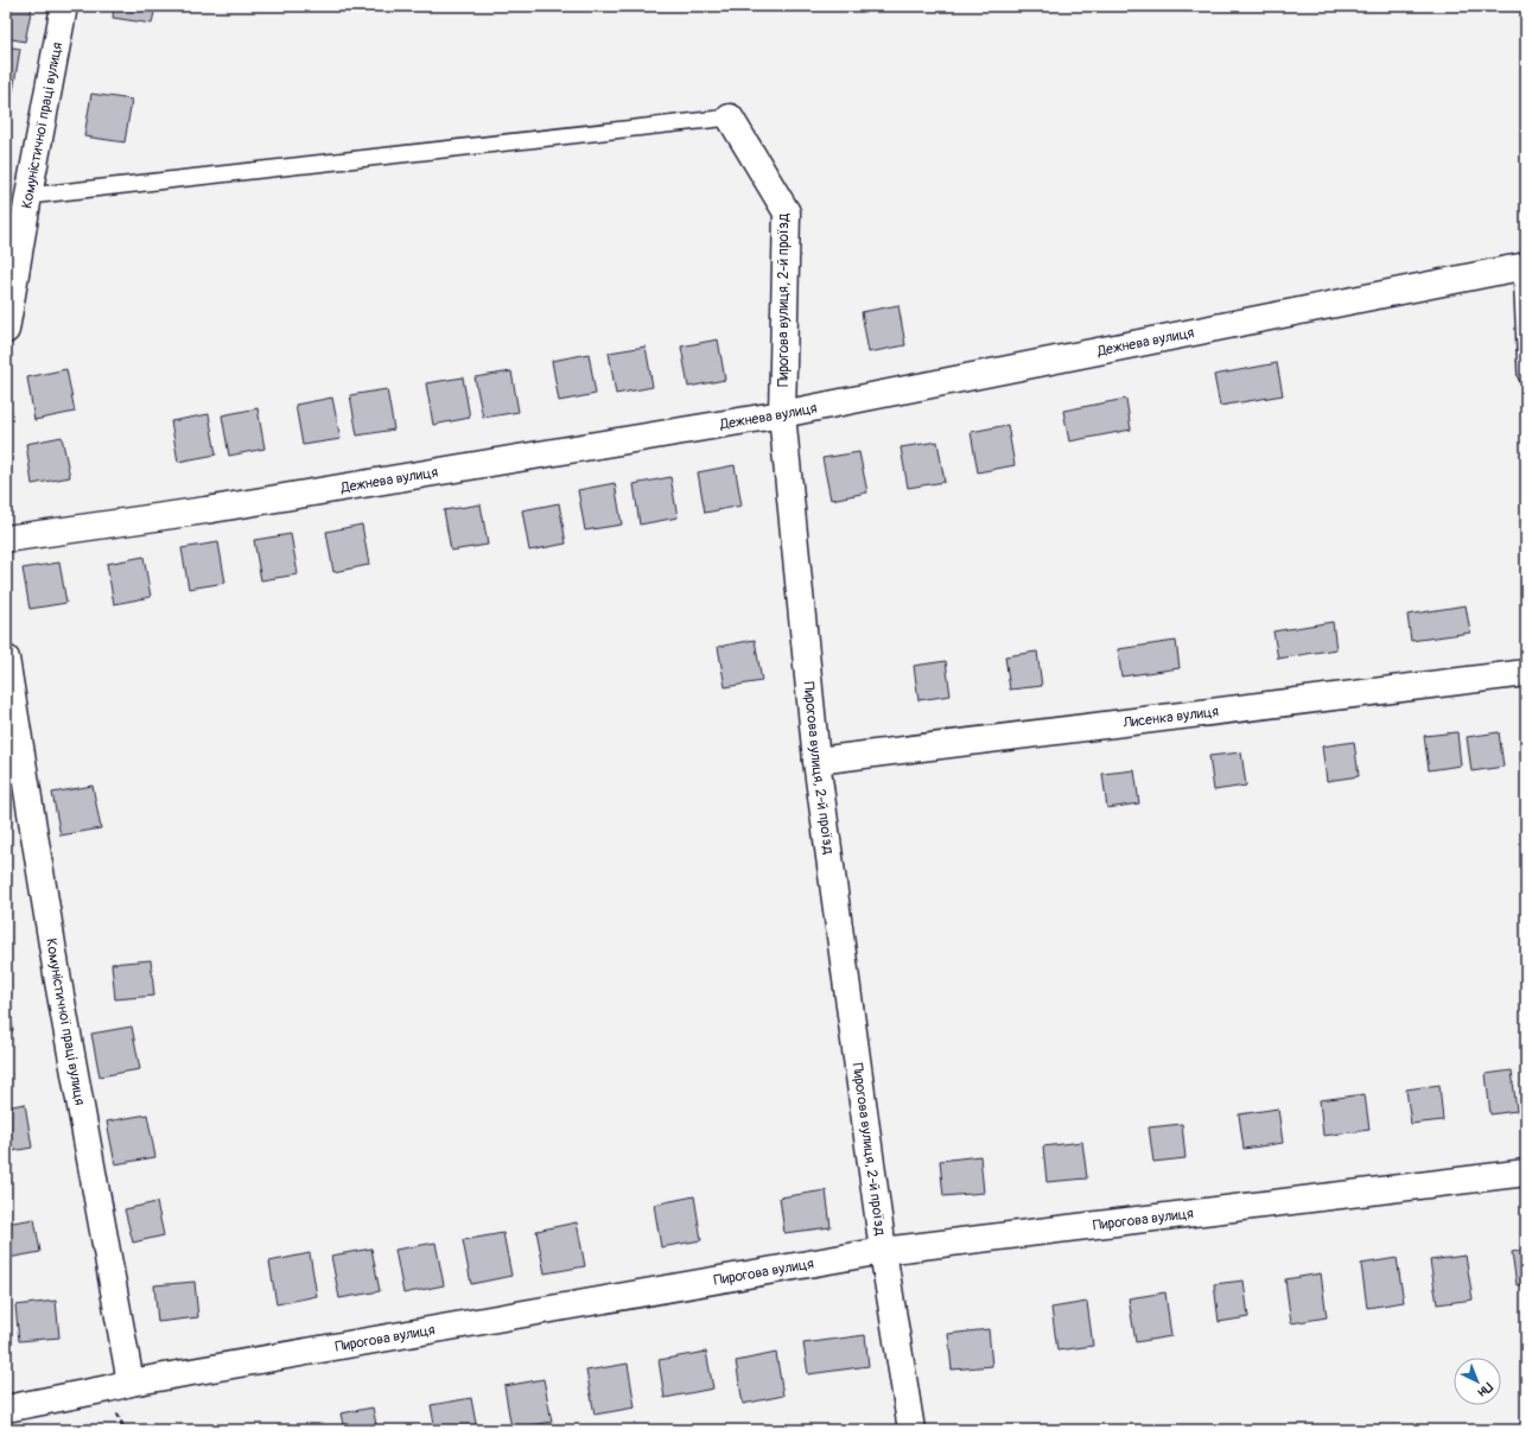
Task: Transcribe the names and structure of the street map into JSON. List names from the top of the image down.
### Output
{
  "streets": {
    "street": [
      "Комуністичної праці вулиця",
      "Пирогова вулиця, 2-й проїзд",
      "Дежнева вулиця",
      "Лисенка вулиця",
      "Пирогова вулиця"
    ]
  },
  "crossings": [
    ["Комуністичної праці вулиця", "Пирогова вулиця"],
    ["Пирогова вулиця, 2-й проїзд", "Дежнева вулиця"],
    ["Пирогова вулиця, 2-й проїзд", "Лисенка вулиця"],
    ["Пирогова вулиця, 2-й проїзд", "Пирогова вулиця"]
  ],
  "north": "bottom right"
}
